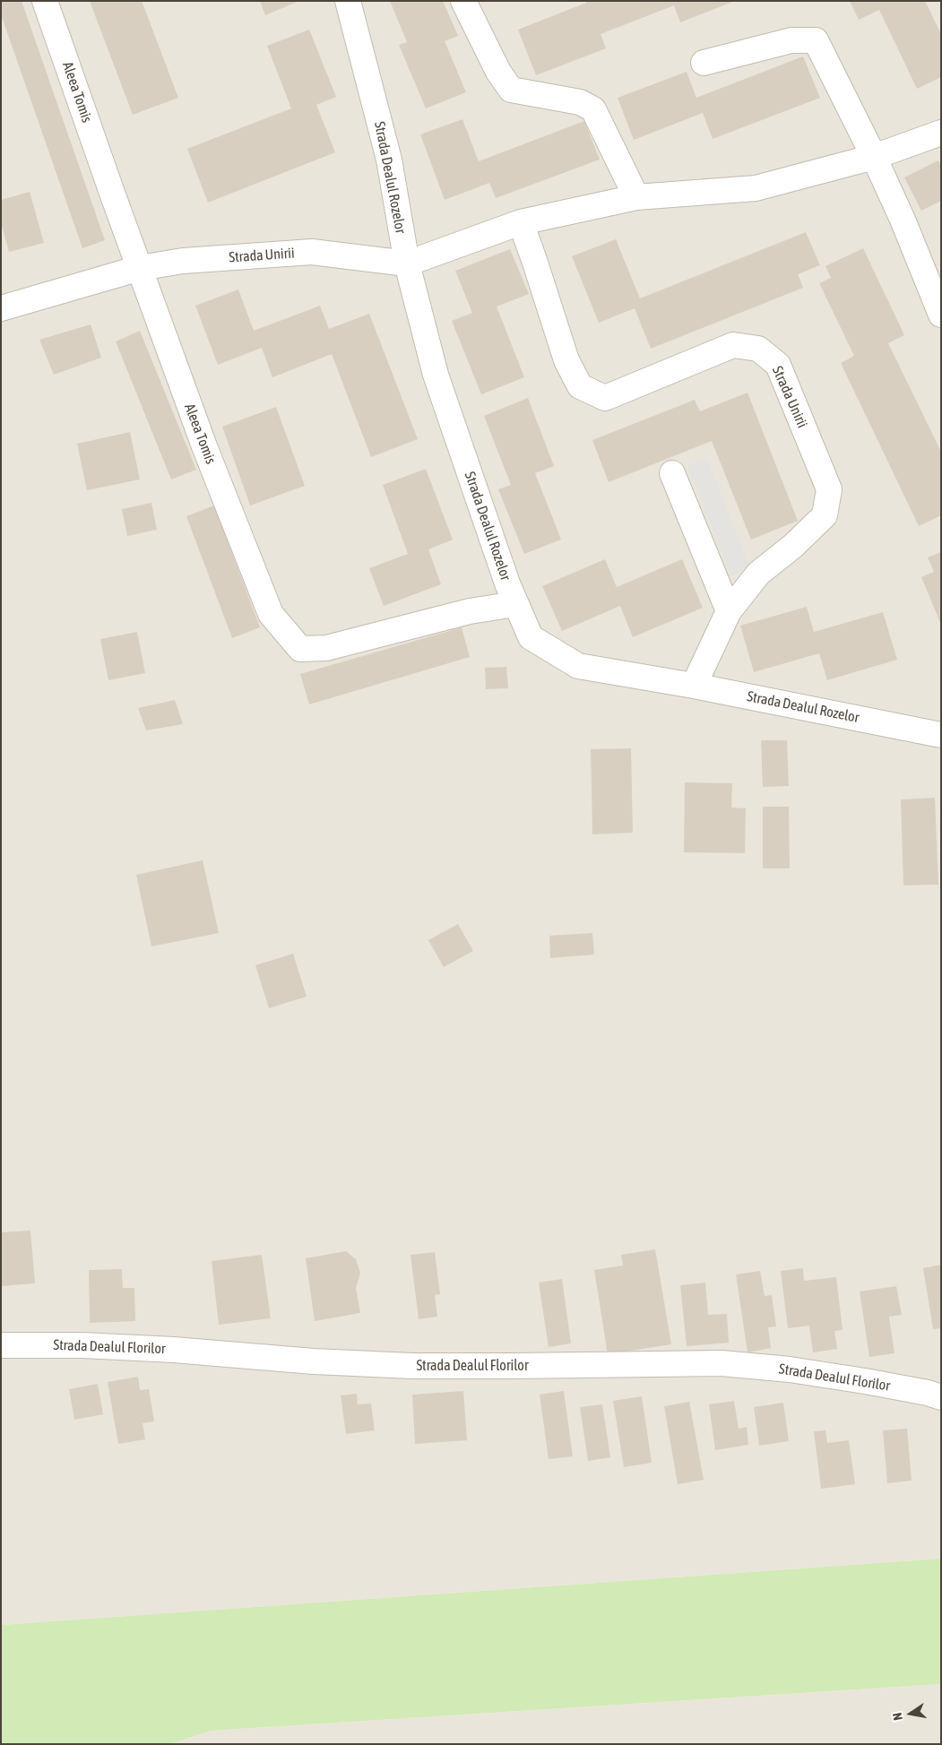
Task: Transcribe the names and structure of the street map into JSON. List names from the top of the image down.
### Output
{
  "streets": {
    "street": [
      "Aleea Tomis",
      "Strada Dealul Rozelor",
      "Strada Unirii",
      "Strada Dealul Florilor"
    ]
  },
  "crossings": [
    ["Aleea Tomis", "Strada Dealul Rozelor"],
    ["Aleea Tomis", "Strada Unirii"],
    ["Strada Dealul Rozelor", "Strada Unirii"]
  ],
  "north": "left"
}
